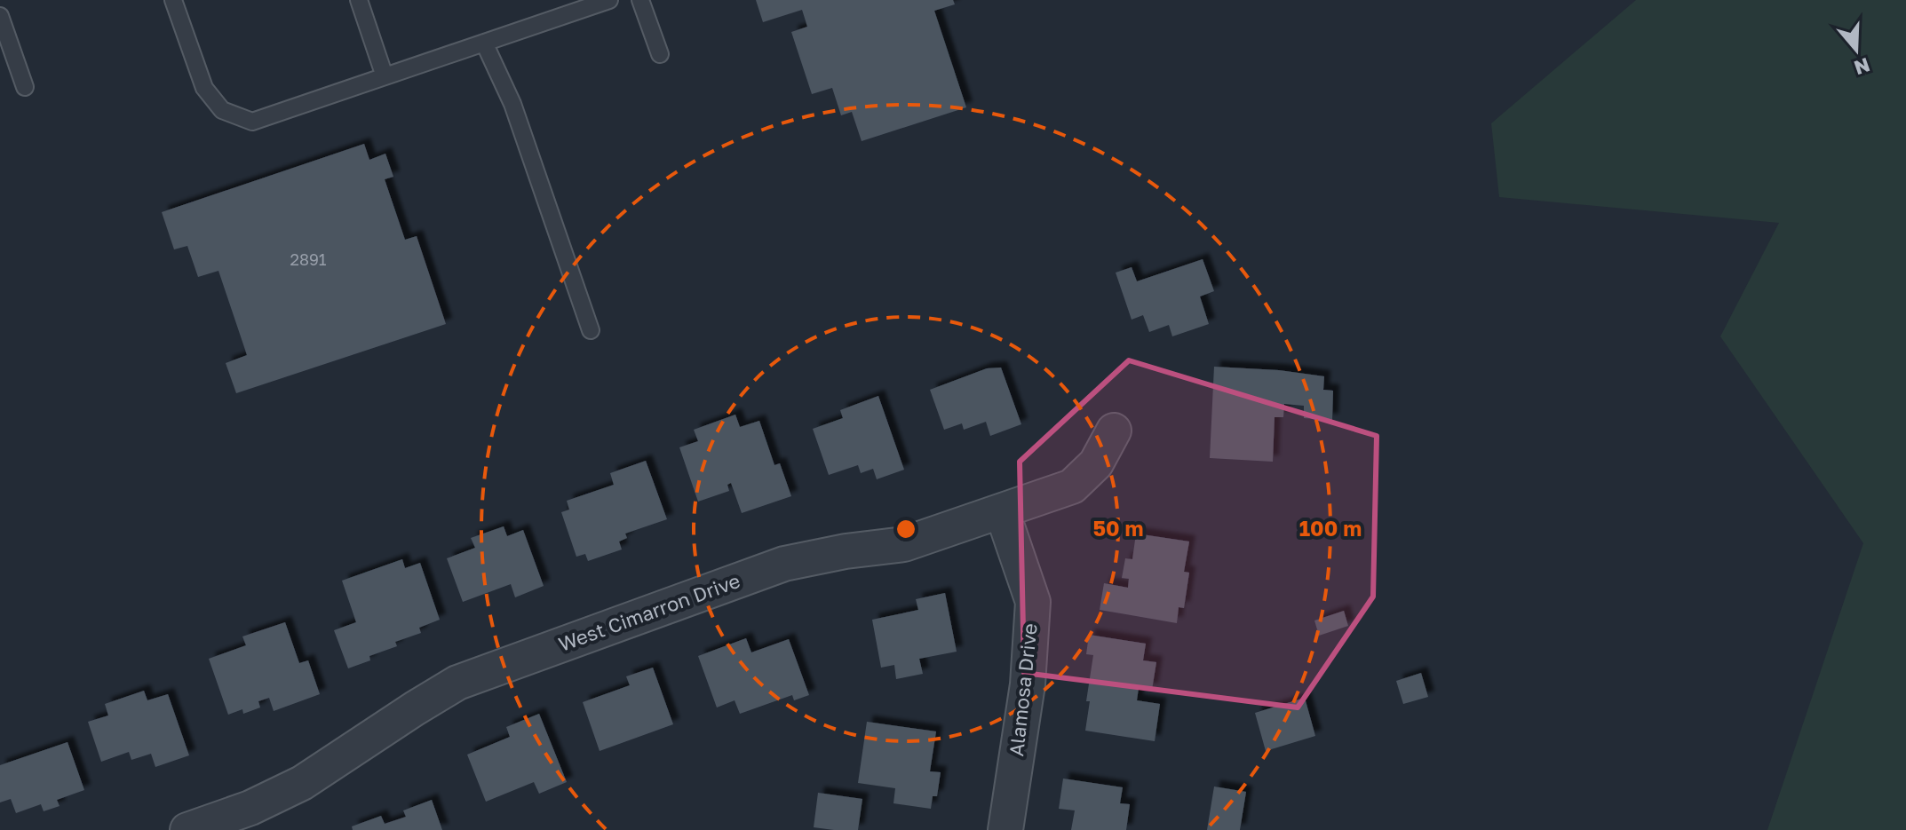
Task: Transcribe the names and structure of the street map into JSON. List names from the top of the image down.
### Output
{
  "streets": {
    "street": ["West Cimarron Drive", "Alamosa Drive"]
  },
  "crossings": [
    ["West Cimarron Drive", "Alamosa Drive"]
  ],
  "house_numbers": ["2891"],
  "north": "bottom",
  "rings": ["50 m", "100 m"]
}
